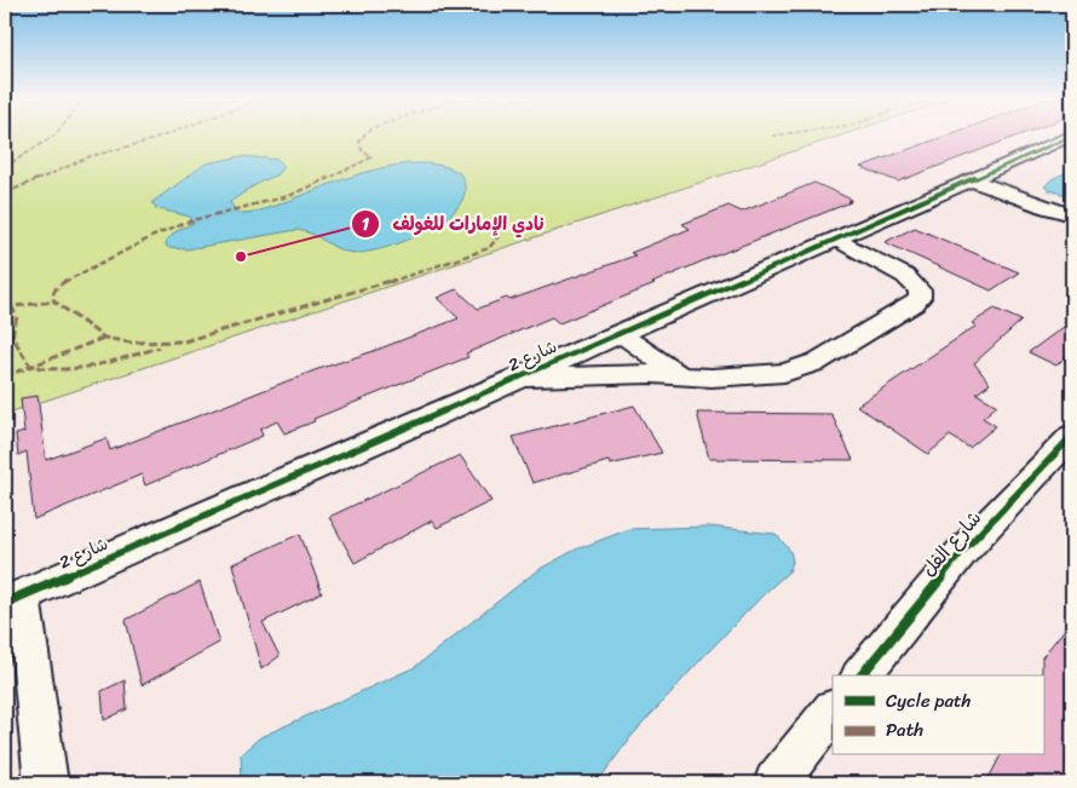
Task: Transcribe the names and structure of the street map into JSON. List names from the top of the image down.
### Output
{
  "streets": {
    "street": ["شارع 2", "شارع الفل"]
  },
  "places": ["نادي الإمارات للغولف"],
  "legend": ["Cycle path", "Path"]
}
